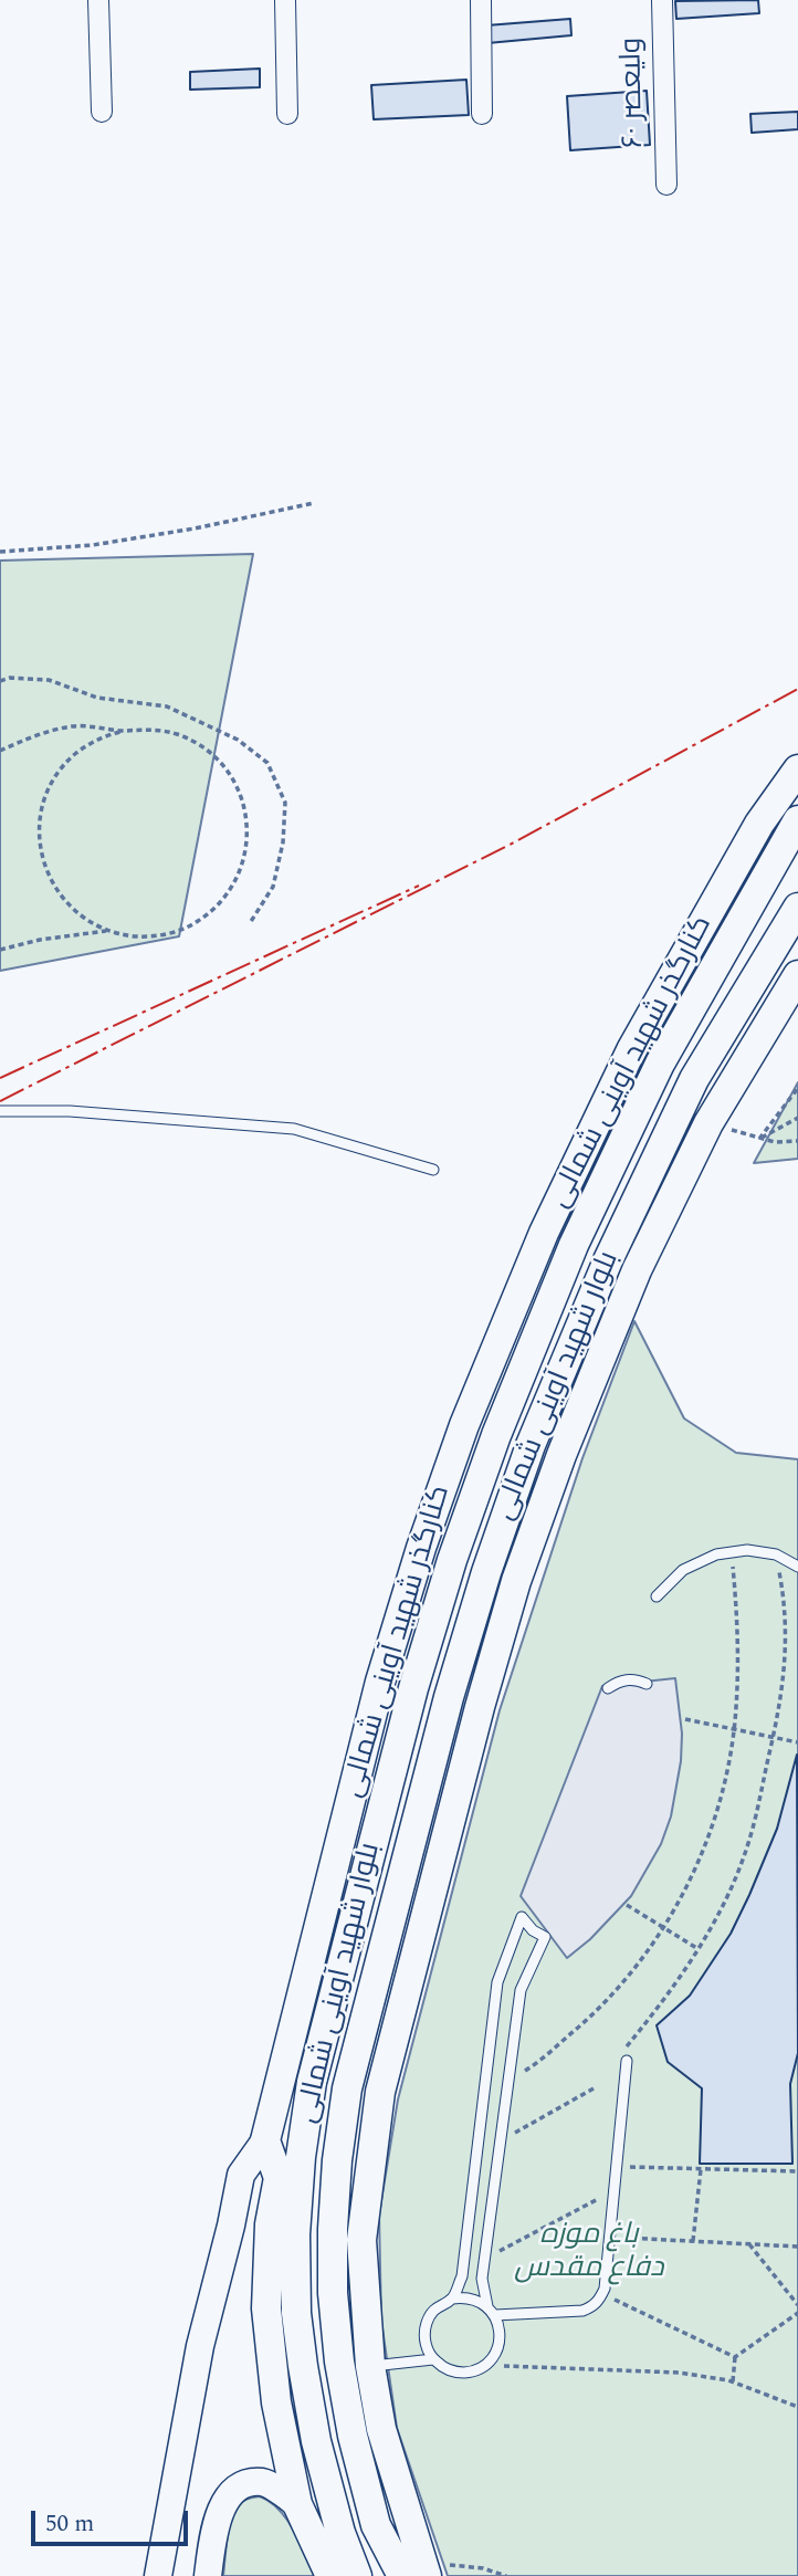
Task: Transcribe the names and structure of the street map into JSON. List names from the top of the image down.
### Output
{
  "streets": {
    "main road": ["کنارگذر شهید آوینی شمالی", "بلوار شهید آوینی شمالی"],
    "street": ["ولیعصر ۶۰"]
  },
  "parks": ["باغ موزه دفاع مقدس"],
  "scale_bar": "50 m"
}
